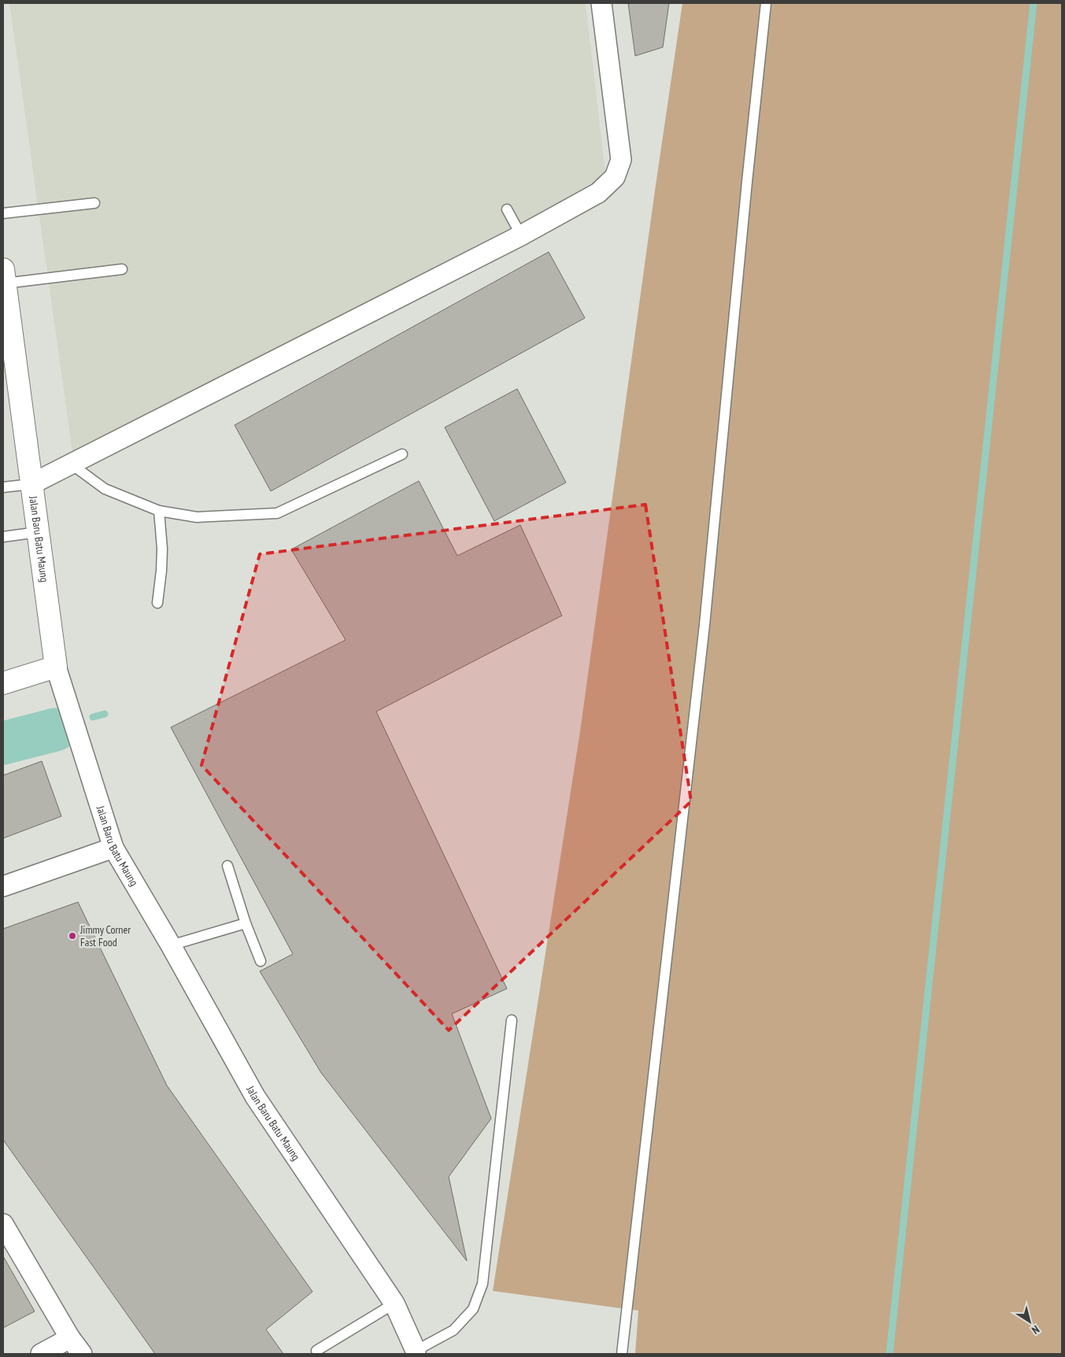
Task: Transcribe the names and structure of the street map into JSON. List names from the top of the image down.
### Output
{
  "streets": {
    "street": ["Jalan Baru Batu Maung"]
  },
  "places": ["Jimmy Corner Fast Food"],
  "north": "bottom right"
}
